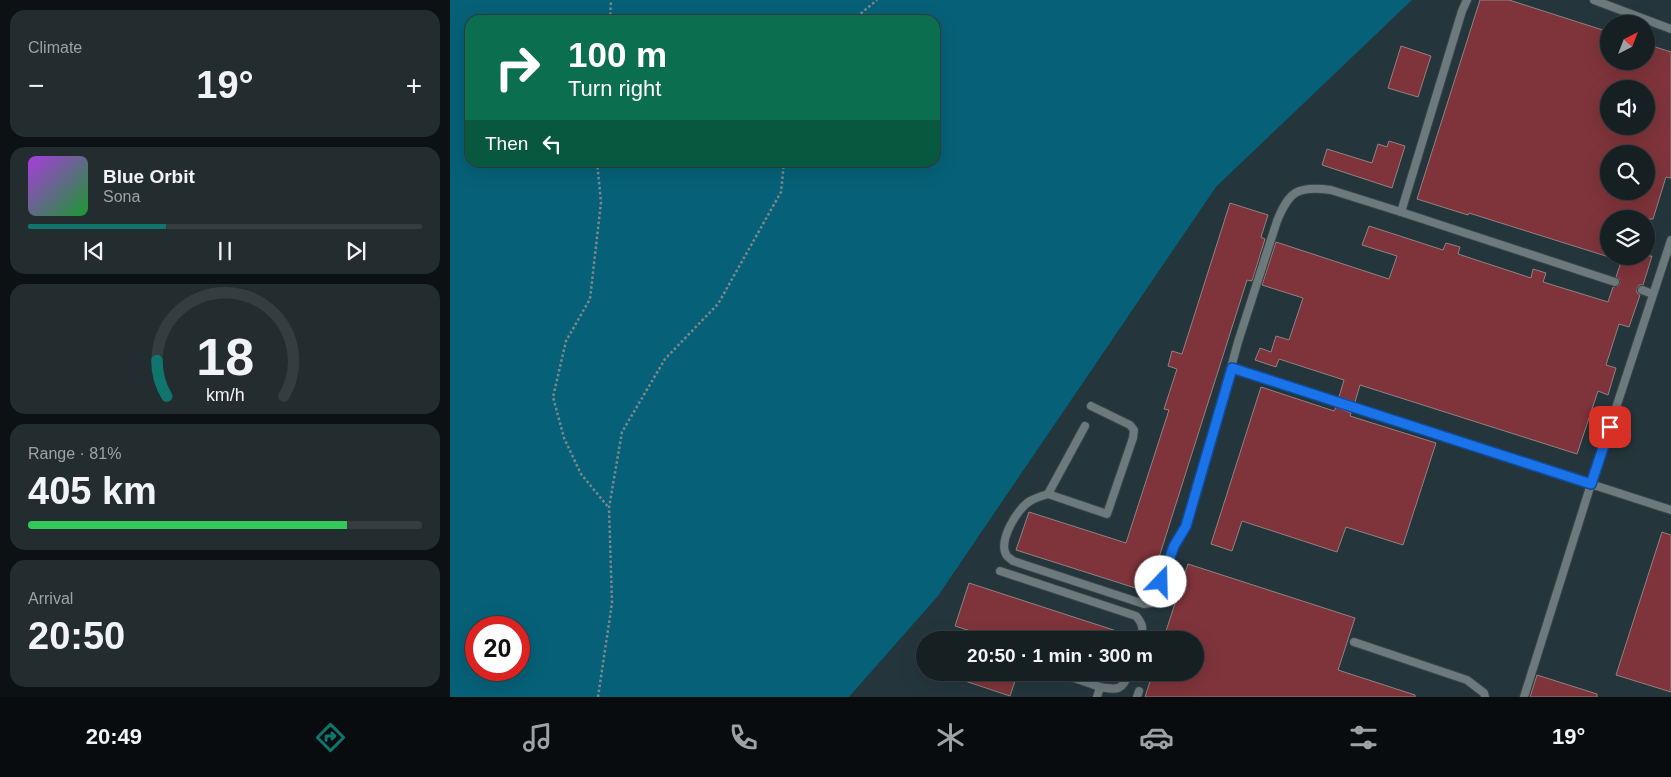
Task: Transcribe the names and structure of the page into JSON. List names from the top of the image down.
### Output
{
  "north": "top right",
  "page": {
    "tile": [
      "Climate",
      ["Range · 81%", "405 km"],
      ["Arrival", "20:50"]
    ],
    "turn": ["100 m", "Turn right"],
    "heat": ["−", "19°", "+"],
    "then": "Then",
    "song": ["Blue Orbit", "Sona"],
    "limit": "20",
    "trip": "20:50 · 1 min · 300 m",
    "tabs": ["20:49", "19°"],
    "gauge": ["18", "km/h"]
  }
}
